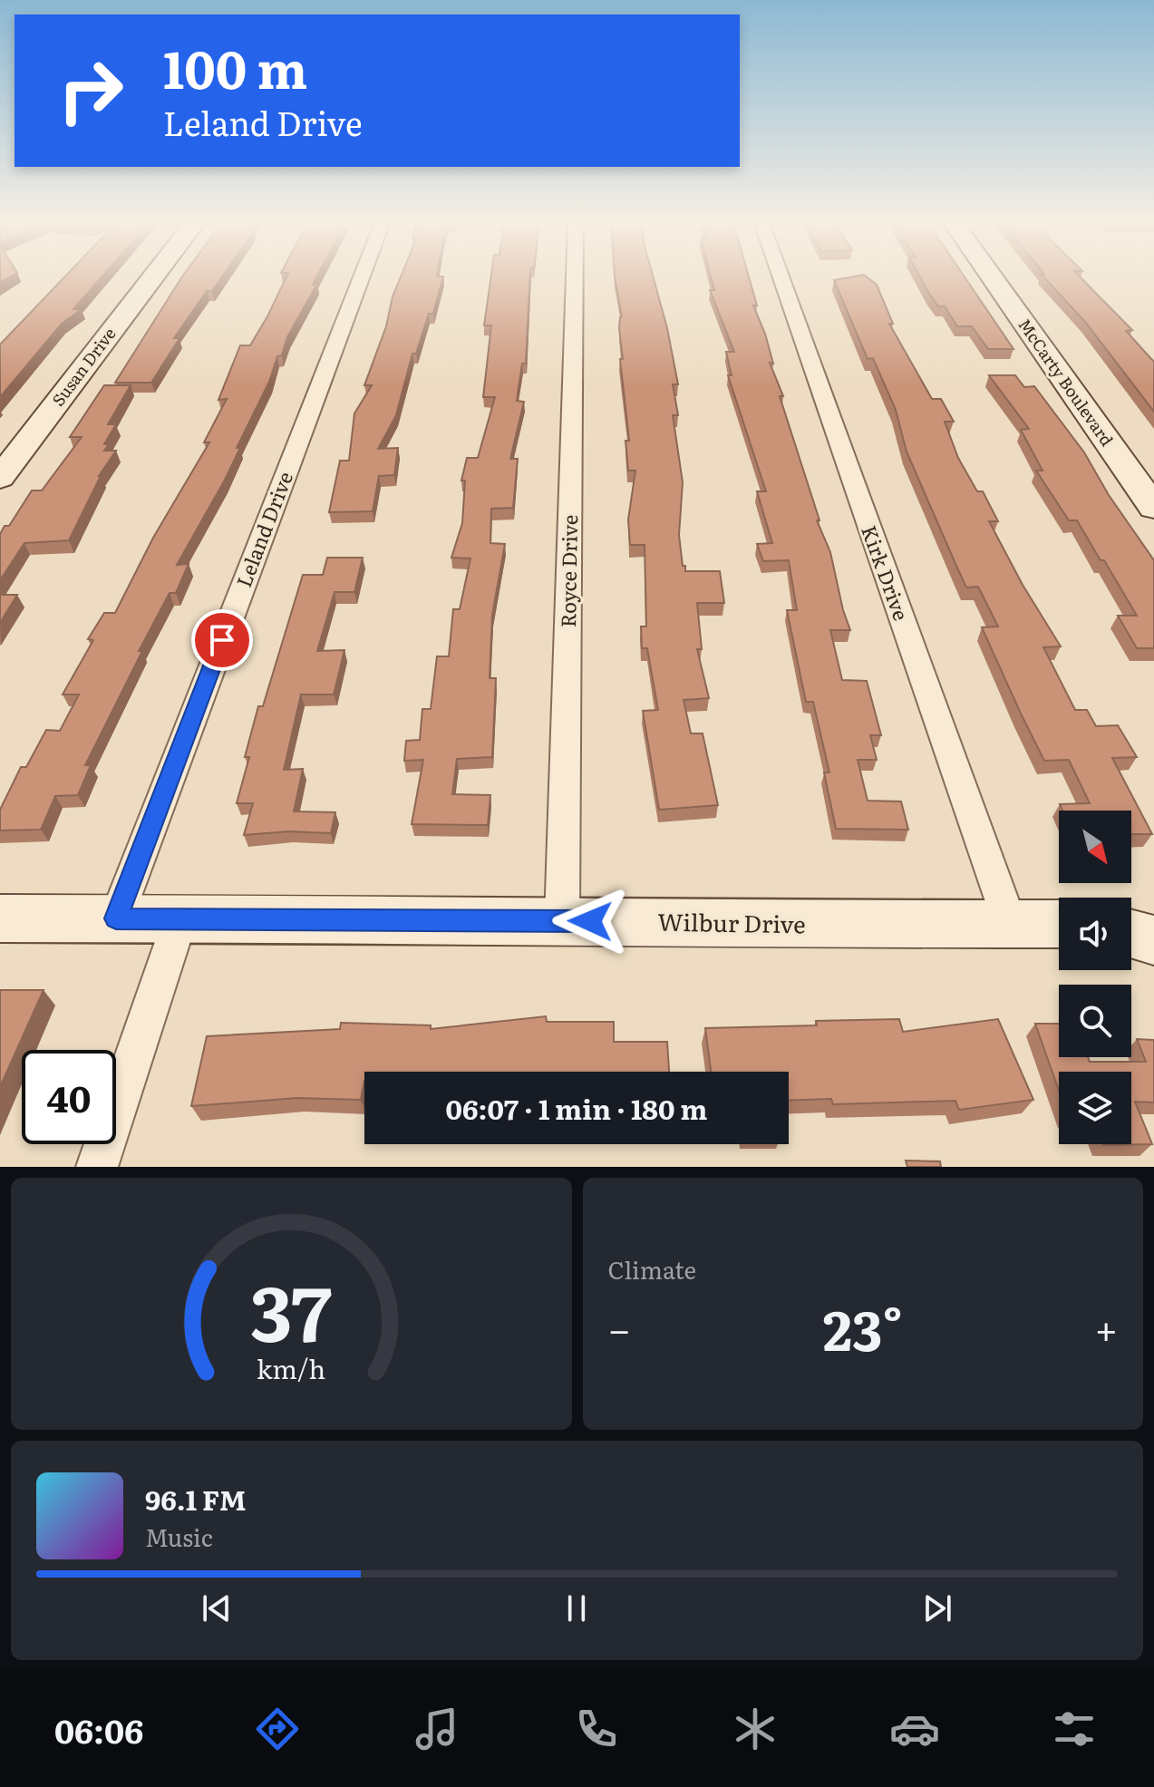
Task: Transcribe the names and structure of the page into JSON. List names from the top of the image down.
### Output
{
  "streets": {
    "street": [
      "Susan Drive",
      "McCarty Boulevard",
      "Leland Drive",
      "Royce Drive",
      "Kirk Drive",
      "Wilbur Drive"
    ]
  },
  "crossings": [
    ["Leland Drive", "Wilbur Drive"],
    ["Royce Drive", "Wilbur Drive"],
    ["Kirk Drive", "Wilbur Drive"]
  ],
  "north": "bottom right",
  "page": {
    "turn": ["100 m", "Leland Drive"],
    "limit": "40",
    "trip": "06:07 · 1 min · 180 m",
    "tile": "Climate",
    "heat": ["−", "23°", "+"],
    "song": ["96.1 FM", "Music"],
    "tabs": "06:06",
    "gauge": ["37", "km/h"]
  }
}
